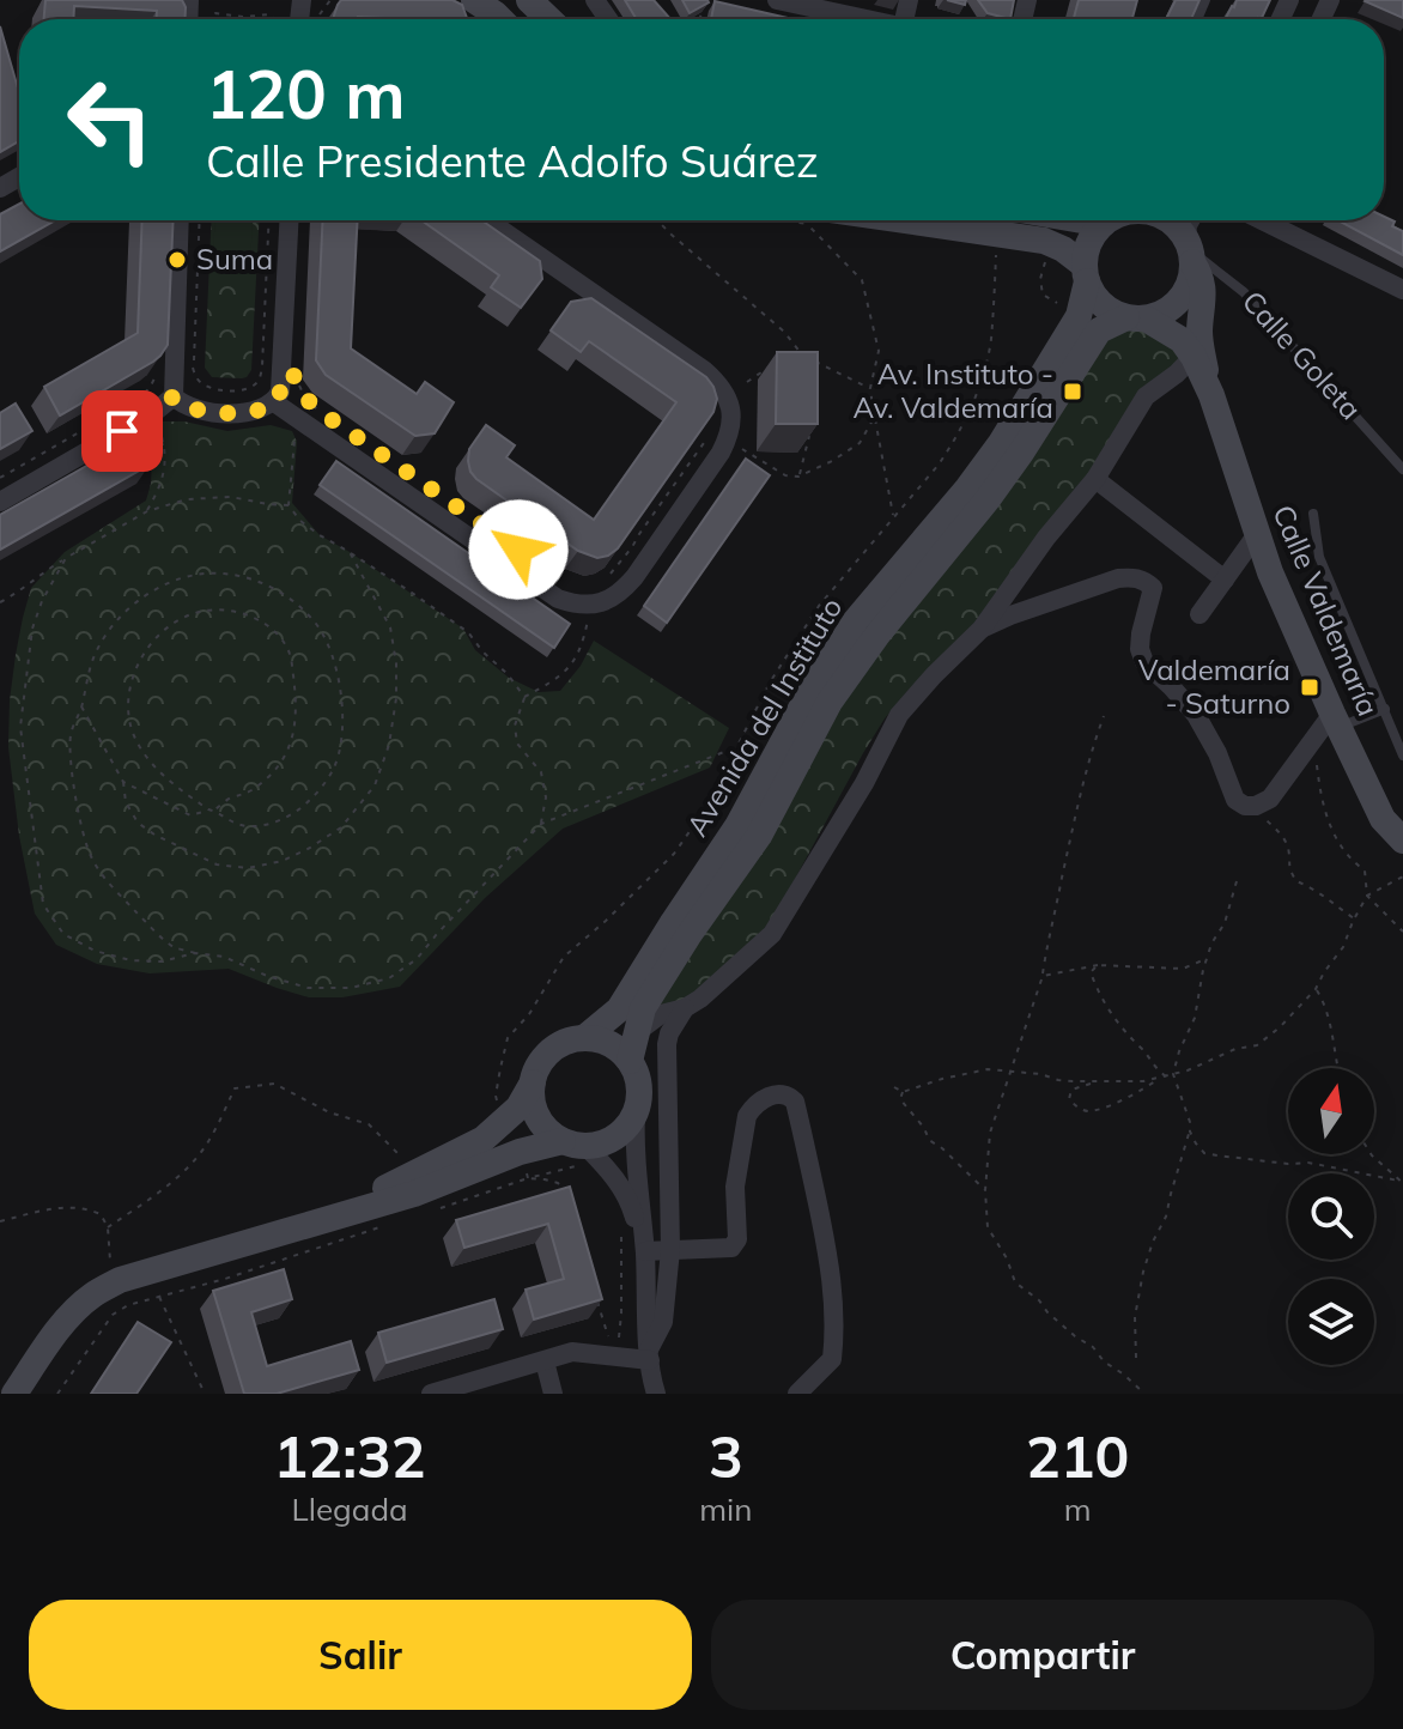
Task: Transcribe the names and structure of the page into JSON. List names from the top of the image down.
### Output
{
  "streets": {
    "main road": ["Calle Valdemaría", "Avenida del Instituto"],
    "lane": ["Calle Goleta"]
  },
  "crossings": [
    ["Calle Goleta", "Calle Valdemaría"],
    ["Calle Valdemaría", "Avenida del Instituto"]
  ],
  "places": {
    "other": ["Suma"],
    "transit": ["Av. Instituto - Av. Valdemaría", "Valdemaría - Saturno"]
  },
  "north": "top",
  "page": {
    "turn": ["120 m", "Calle Presidente Adolfo Suárez"],
    "eta": [
      "12:32",
      "Llegada",
      "3",
      "min",
      "210",
      "m"
    ],
    "buttons": ["Salir", "Compartir"]
  }
}
